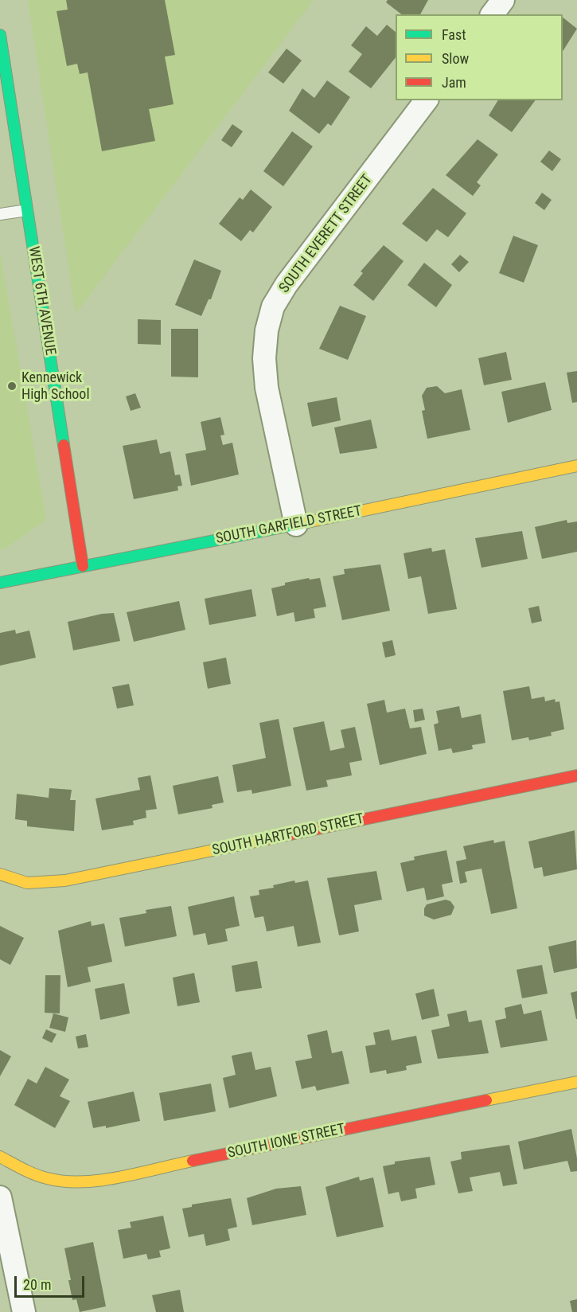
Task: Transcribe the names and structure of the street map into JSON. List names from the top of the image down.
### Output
{
  "streets": {
    "street": [
      "SOUTH EVERETT STREET",
      "WEST 6TH AVENUE",
      "SOUTH GARFIELD STREET",
      "SOUTH HARTFORD STREET",
      "SOUTH IONE STREET"
    ]
  },
  "crossings": [
    ["SOUTH EVERETT STREET", "SOUTH GARFIELD STREET"],
    ["WEST 6TH AVENUE", "SOUTH GARFIELD STREET"]
  ],
  "places": ["Kennewick High School"],
  "legend": ["Fast", "Slow", "Jam"],
  "scale_bar": "20 m"
}
